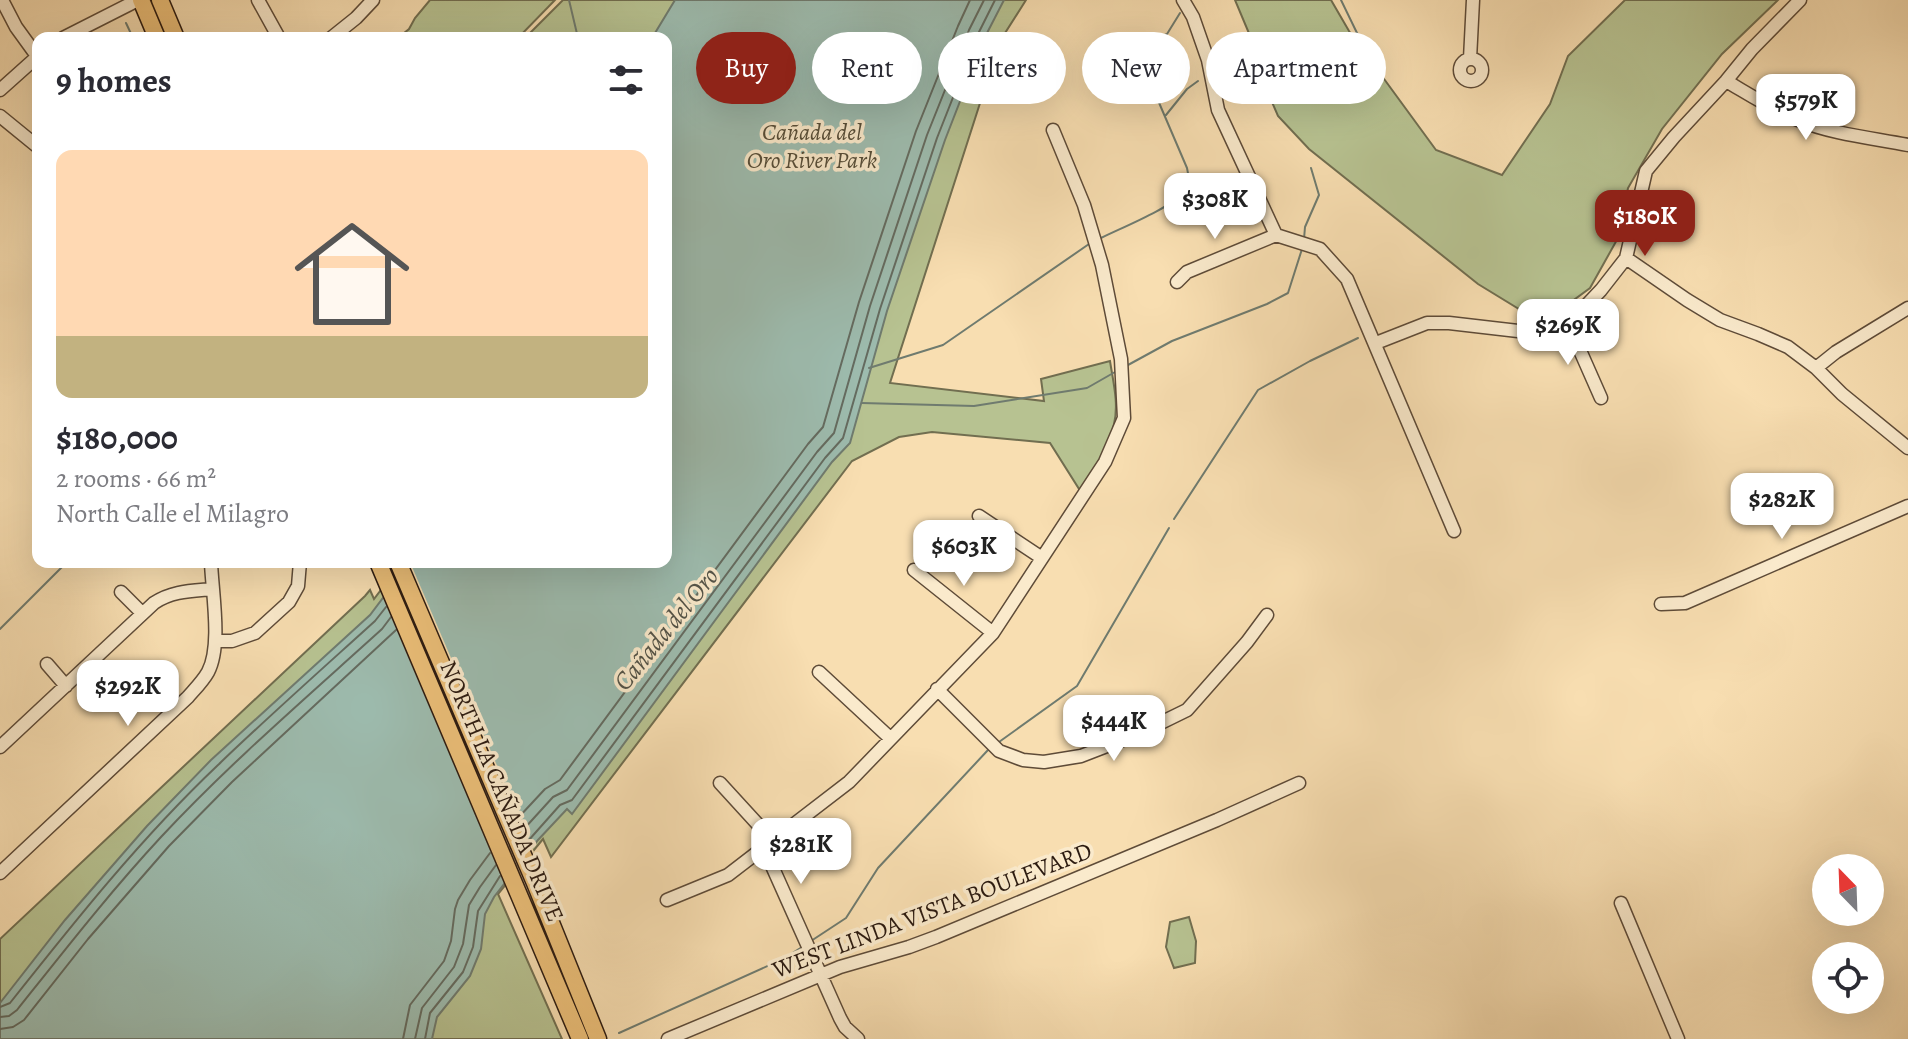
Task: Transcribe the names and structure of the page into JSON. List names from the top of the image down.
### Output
{
  "streets": {
    "main road": ["NORTH LA CAÑADA DRIVE"],
    "street": ["WEST LINDA VISTA BOULEVARD"]
  },
  "water": ["Cañada del Oro"],
  "parks": ["Cañada del Oro River Park"],
  "north": "top left",
  "page": {
    "chip": [
      "Buy",
      "Rent",
      "Filters",
      "New",
      "Apartment"
    ],
    "heading": "9 homes",
    "price": [
      "$579K",
      "$308K",
      "$180K",
      "$269K",
      "$282K",
      "$603K",
      "$292K",
      "$444K",
      "$281K"
    ],
    "list": [
      {
        "name": "$180,000",
        "note": "2 rooms · 66 m² · North Calle el Milagro"
      }
    ]
  }
}
